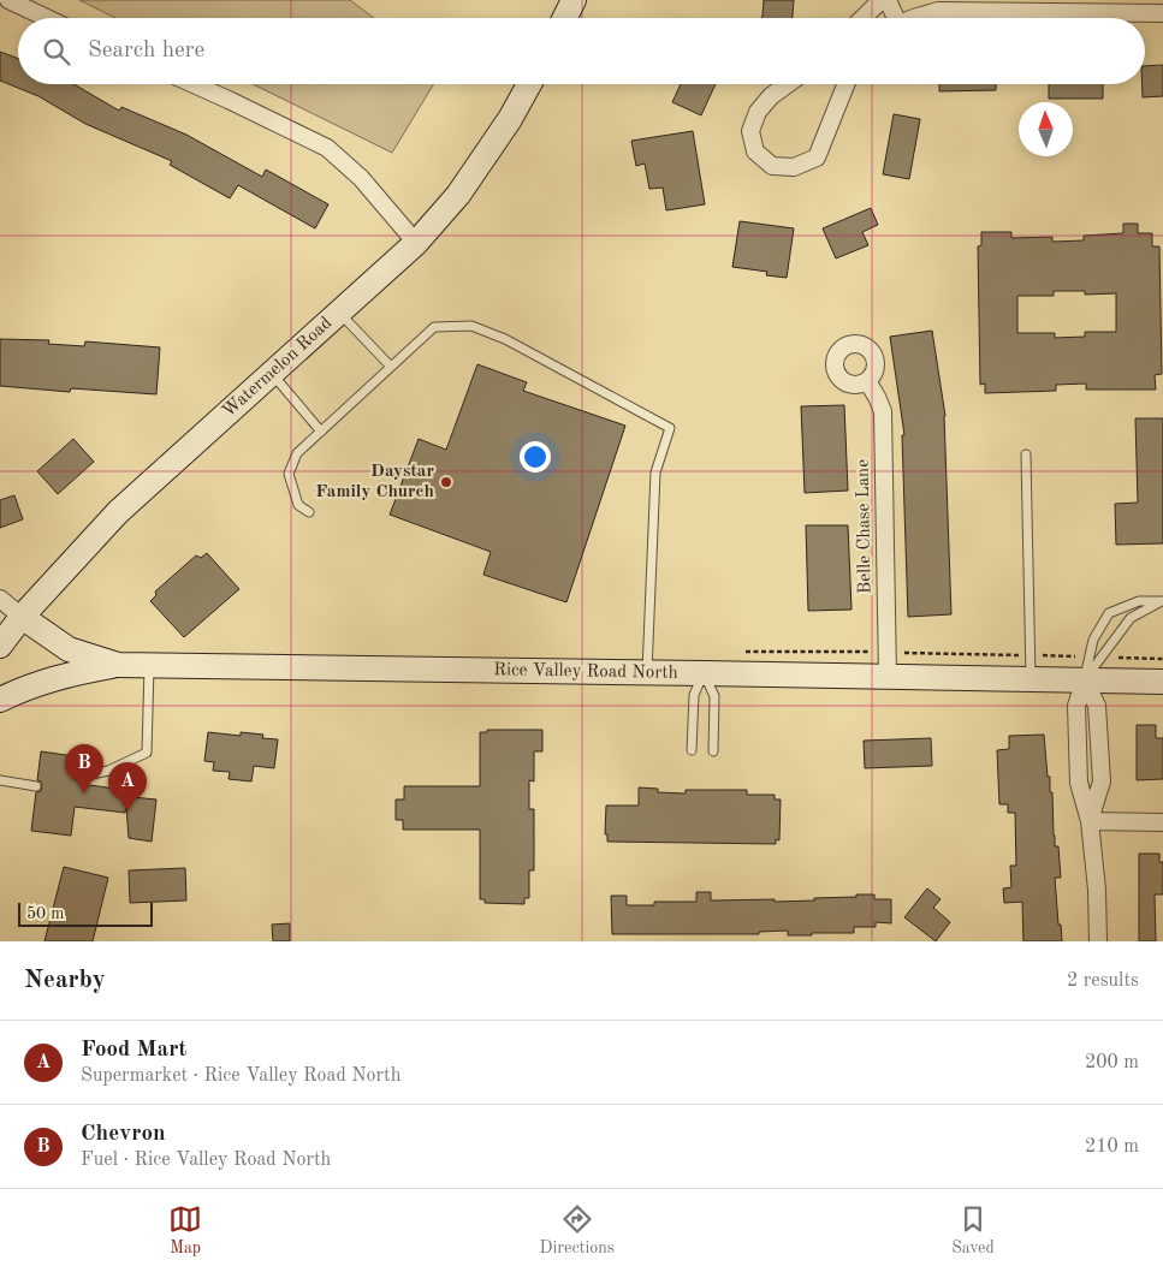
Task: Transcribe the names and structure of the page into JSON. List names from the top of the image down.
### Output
{
  "streets": {
    "street": ["Watermelon Road", "Belle Chase Lane", "Rice Valley Road North"]
  },
  "crossings": [
    ["Watermelon Road", "Rice Valley Road North"],
    ["Belle Chase Lane", "Rice Valley Road North"]
  ],
  "places": ["Daystar Family Church"],
  "scale_bar": "50 m",
  "north": "top",
  "page": {
    "search": "Search here",
    "pins": ["B", "A"],
    "scale": "50 m",
    "heading": ["Nearby", "2 results"],
    "list": [
      {
        "mark": "A",
        "name": "Food Mart",
        "note": "Supermarket · Rice Valley Road North",
        "value": "200 m"
      },
      {
        "mark": "B",
        "name": "Chevron",
        "note": "Fuel · Rice Valley Road North",
        "value": "210 m"
      }
    ],
    "nav": ["Map", "Directions", "Saved"]
  }
}
